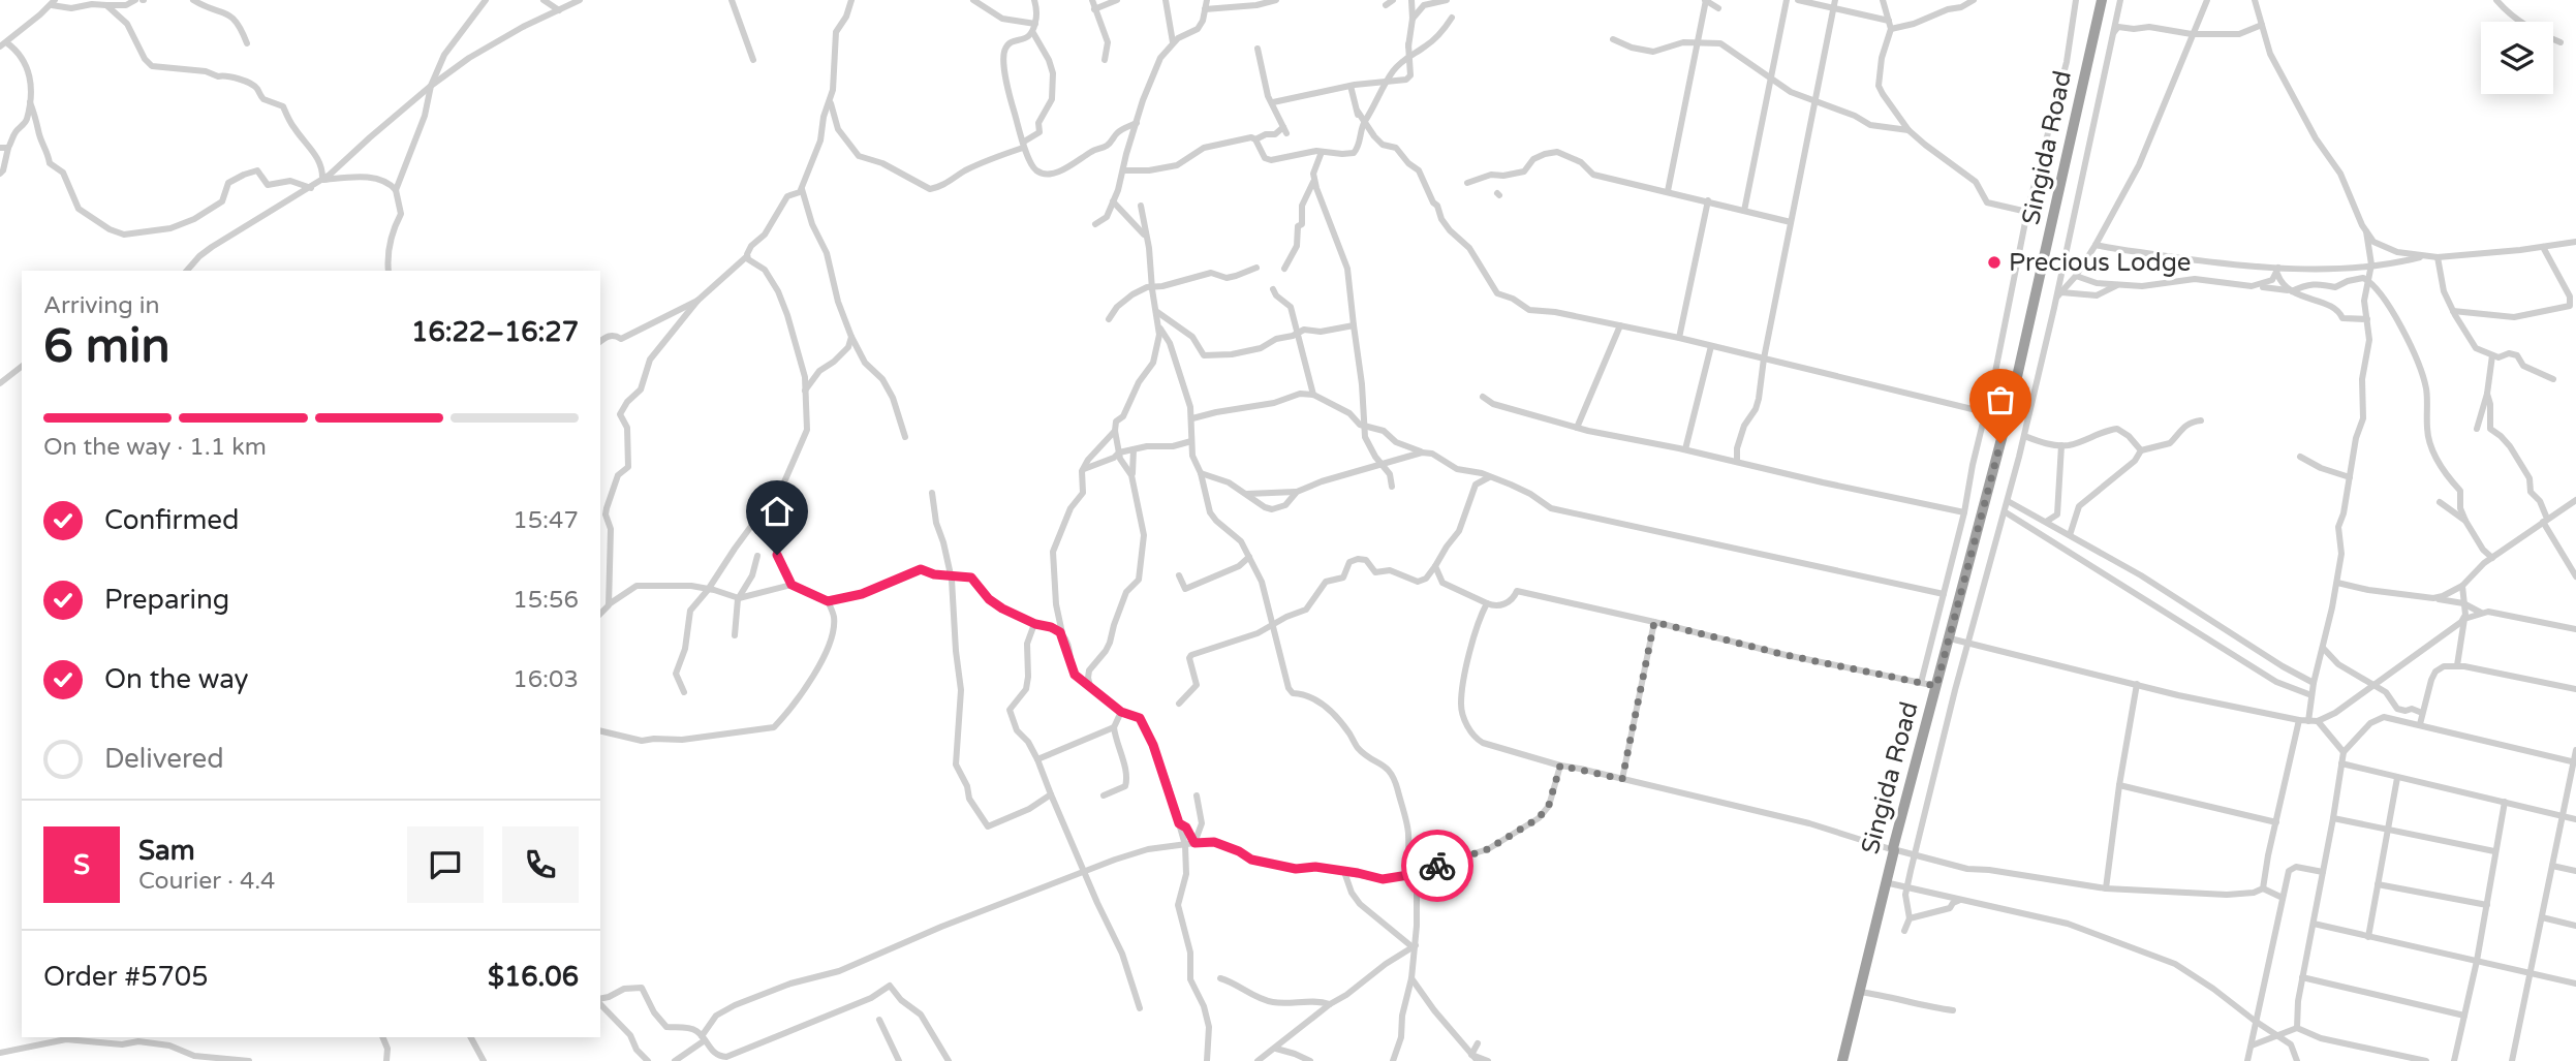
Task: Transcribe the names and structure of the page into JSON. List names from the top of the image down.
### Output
{
  "streets": {
    "highway": ["Singida Road"]
  },
  "places": ["Precious Lodge"],
  "page": {
    "heading": ["6 min", "Arriving in", "16:22–16:27"],
    "panel": [
      "Sam",
      "Courier · 4.4",
      "Order #5705",
      "$16.06"
    ],
    "bar": "On the way · 1.1 km",
    "list": [
      ["Confirmed", "15:47"],
      ["Preparing", "15:56"],
      ["On the way", "16:03"],
      "Delivered"
    ],
    "round": "S"
  }
}
